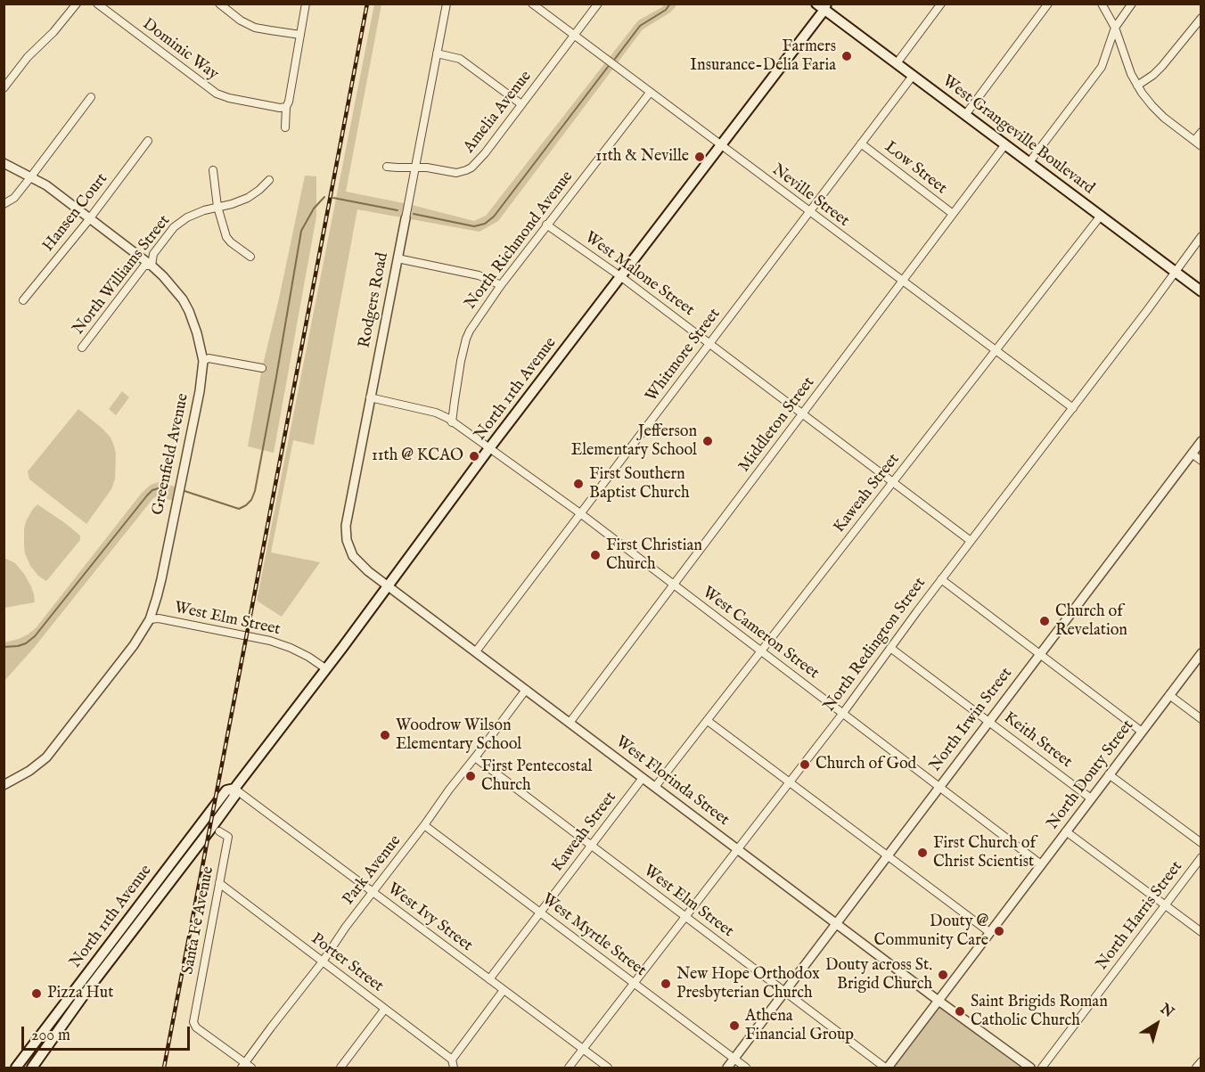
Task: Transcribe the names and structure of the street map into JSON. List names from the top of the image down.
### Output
{
  "streets": {
    "main road": ["West Grangeville Boulevard", "North 11th Avenue"],
    "street": [
      "Dominic Way",
      "Amelia Avenue",
      "Low Street",
      "Neville Street",
      "Hansen Court",
      "North Richmond Avenue",
      "West Malone Street",
      "North Williams Street",
      "Rodgers Road",
      "Whitmore Street",
      "Middleton Street",
      "Greenfield Avenue",
      "Kaweah Street",
      "West Elm Street",
      "West Cameron Street",
      "North Redington Street",
      "North Irwin Street",
      "Keith Street",
      "North Douty Street",
      "West Florinda Street",
      "Park Avenue",
      "North Harris Street",
      "West Ivy Street",
      "Santa Fe Avenue",
      "West Myrtle Street",
      "Porter Street"
    ]
  },
  "crossings": [
    ["Amelia Avenue", "Neville Street"],
    ["Amelia Avenue", "Rodgers Road"],
    ["West Grangeville Boulevard", "Whitmore Street"],
    ["West Grangeville Boulevard", "North 11th Avenue"],
    ["West Grangeville Boulevard", "Middleton Street"],
    ["West Grangeville Boulevard", "Kaweah Street"],
    ["West Grangeville Boulevard", "North Redington Street"],
    ["Low Street", "Whitmore Street"],
    ["Low Street", "Middleton Street"],
    ["Neville Street", "North Richmond Avenue"],
    ["Neville Street", "Whitmore Street"],
    ["Neville Street", "North 11th Avenue"],
    ["Neville Street", "Middleton Street"],
    ["Neville Street", "Kaweah Street"],
    ["Neville Street", "North Redington Street"],
    ["Hansen Court", "Greenfield Avenue"],
    ["North Richmond Avenue", "West Malone Street"],
    ["North Richmond Avenue", "West Cameron Street"],
    ["West Malone Street", "Whitmore Street"],
    ["West Malone Street", "North 11th Avenue"],
    ["West Malone Street", "Middleton Street"],
    ["West Malone Street", "Kaweah Street"],
    ["West Malone Street", "North Redington Street"],
    ["North Williams Street", "Greenfield Avenue"],
    ["Rodgers Road", "North 11th Avenue"],
    ["Rodgers Road", "West Cameron Street"],
    ["Rodgers Road", "West Florinda Street"],
    ["Whitmore Street", "West Cameron Street"],
    ["Whitmore Street", "West Florinda Street"],
    ["North 11th Avenue", "West Elm Street"],
    ["North 11th Avenue", "West Cameron Street"],
    ["North 11th Avenue", "West Florinda Street"],
    ["North 11th Avenue", "West Ivy Street"],
    ["Middleton Street", "West Cameron Street"],
    ["Middleton Street", "West Florinda Street"],
    ["Greenfield Avenue", "West Elm Street"],
    ["Kaweah Street", "West Elm Street"],
    ["Kaweah Street", "West Cameron Street"],
    ["Kaweah Street", "West Florinda Street"],
    ["Kaweah Street", "West Ivy Street"],
    ["Kaweah Street", "West Myrtle Street"],
    ["West Elm Street", "North Redington Street"],
    ["West Elm Street", "North Irwin Street"],
    ["West Elm Street", "North Douty Street"],
    ["West Elm Street", "Park Avenue"],
    ["West Cameron Street", "North Redington Street"],
    ["West Cameron Street", "North Irwin Street"],
    ["West Cameron Street", "North Douty Street"],
    ["North Redington Street", "Keith Street"],
    ["North Redington Street", "West Florinda Street"],
    ["North Redington Street", "West Ivy Street"],
    ["North Redington Street", "West Myrtle Street"],
    ["North Irwin Street", "Keith Street"],
    ["North Irwin Street", "West Florinda Street"],
    ["North Irwin Street", "West Myrtle Street"],
    ["Keith Street", "North Douty Street"],
    ["North Douty Street", "West Florinda Street"],
    ["West Florinda Street", "Park Avenue"],
    ["Park Avenue", "West Ivy Street"],
    ["Park Avenue", "Santa Fe Avenue"],
    ["Park Avenue", "West Myrtle Street"],
    ["Park Avenue", "Porter Street"],
    ["Santa Fe Avenue", "Porter Street"]
  ],
  "places": [
    "Farmers Insurance-Delia Faria",
    "11th & Neville",
    "Jefferson Elementary School",
    "11th @ KCAO",
    "First Southern Baptist Church",
    "First Christian Church",
    "Church of Revelation",
    "Woodrow Wilson Elementary School",
    "Church of God",
    "First Pentecostal Church",
    "First Church of Christ Scientist",
    "Douty @ Community Care",
    "Douty across St. Brigid Church",
    "New Hope Orthodox Presbyterian Church",
    "Pizza Hut",
    "Saint Brigids Roman Catholic Church",
    "Athena Financial Group"
  ],
  "scale_bar": "200 m",
  "north": "top right"
}
